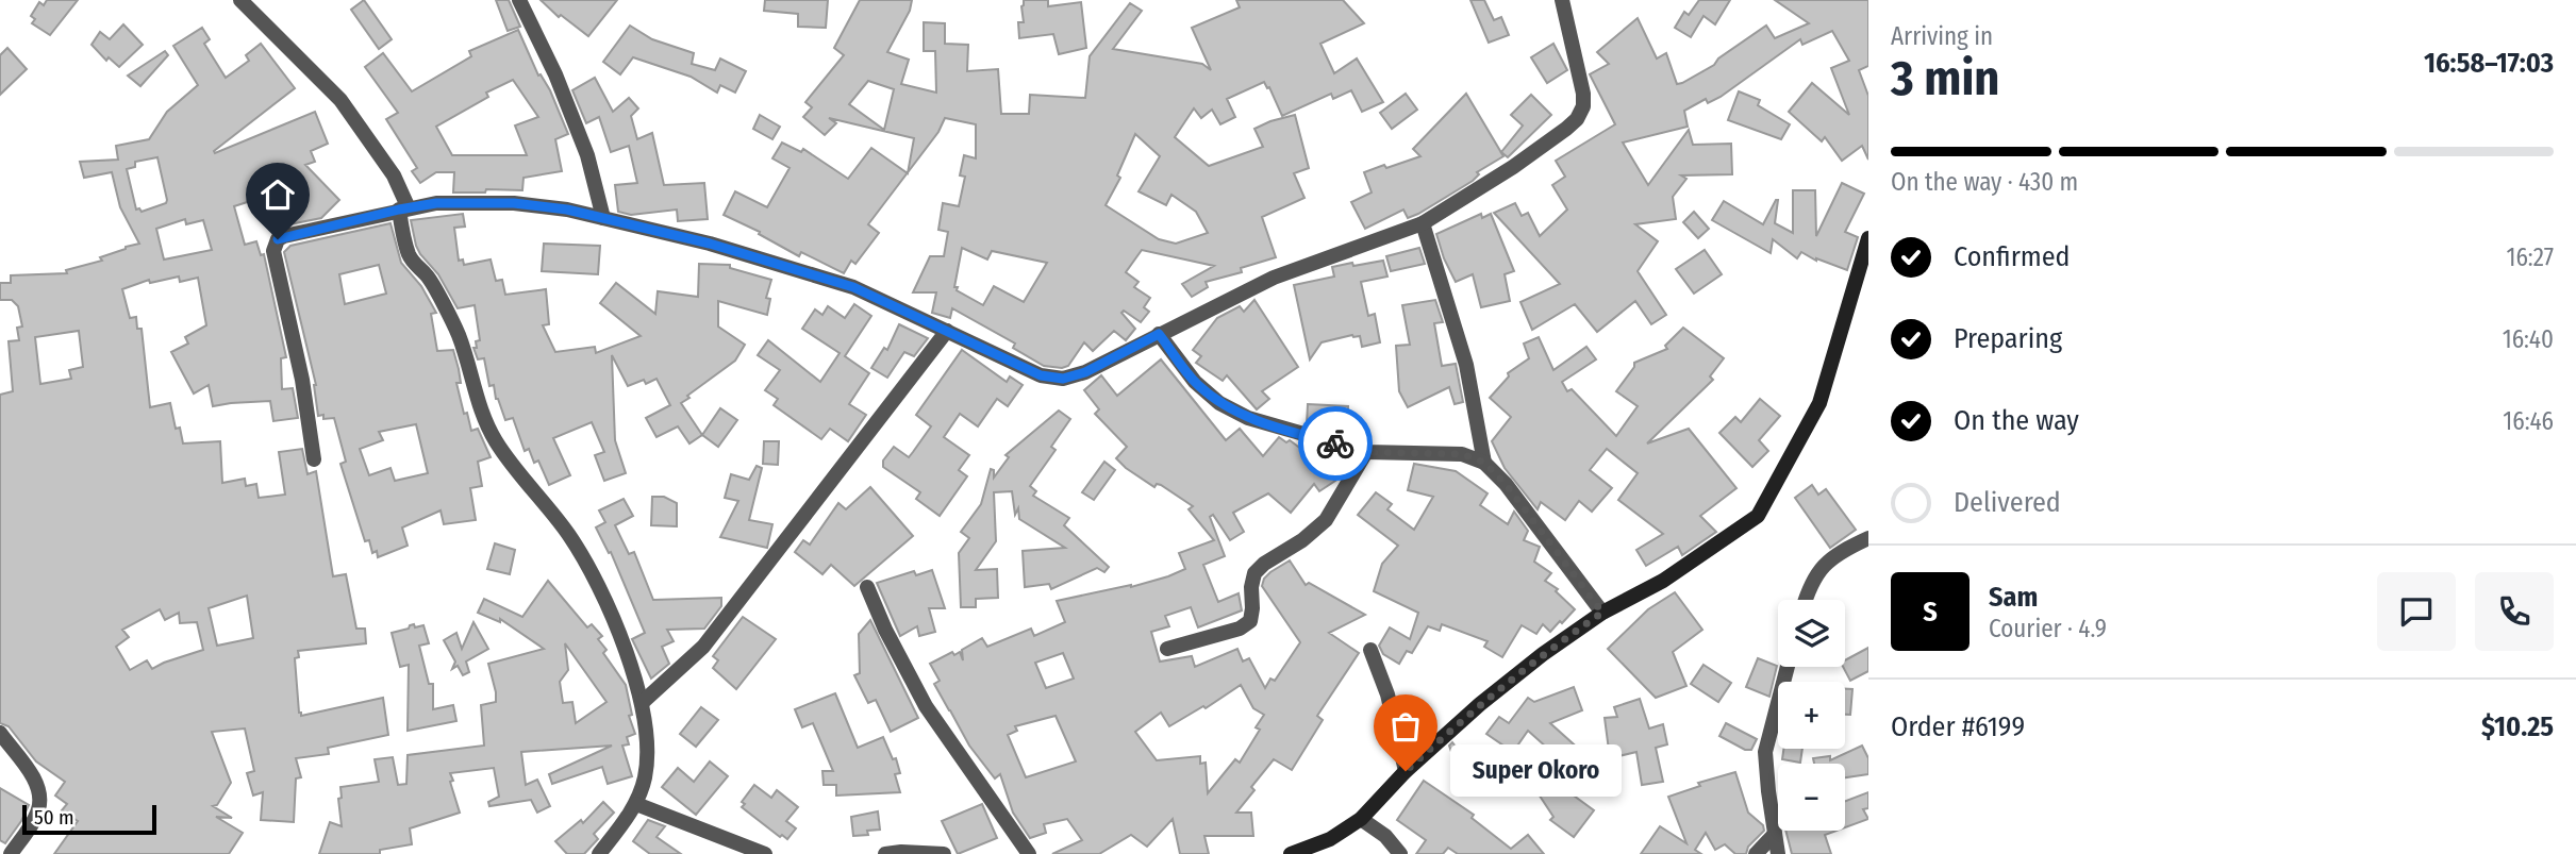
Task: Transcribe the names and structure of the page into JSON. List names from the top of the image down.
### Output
{
  "places": ["Super Okoro"],
  "scale_bar": "50 m",
  "page": {
    "heading": ["3 min", "Arriving in", "16:58–17:03"],
    "panel": [
      "Sam",
      "Courier · 4.9",
      "Order #6199",
      "$10.25"
    ],
    "bar": "On the way · 430 m",
    "list": [
      ["Confirmed", "16:27"],
      ["Preparing", "16:40"],
      ["On the way", "16:46"],
      "Delivered"
    ],
    "round": "S",
    "map_buttons": ["+", "−"],
    "bubble": "Super Okoro",
    "scale": "50 m"
  }
}
